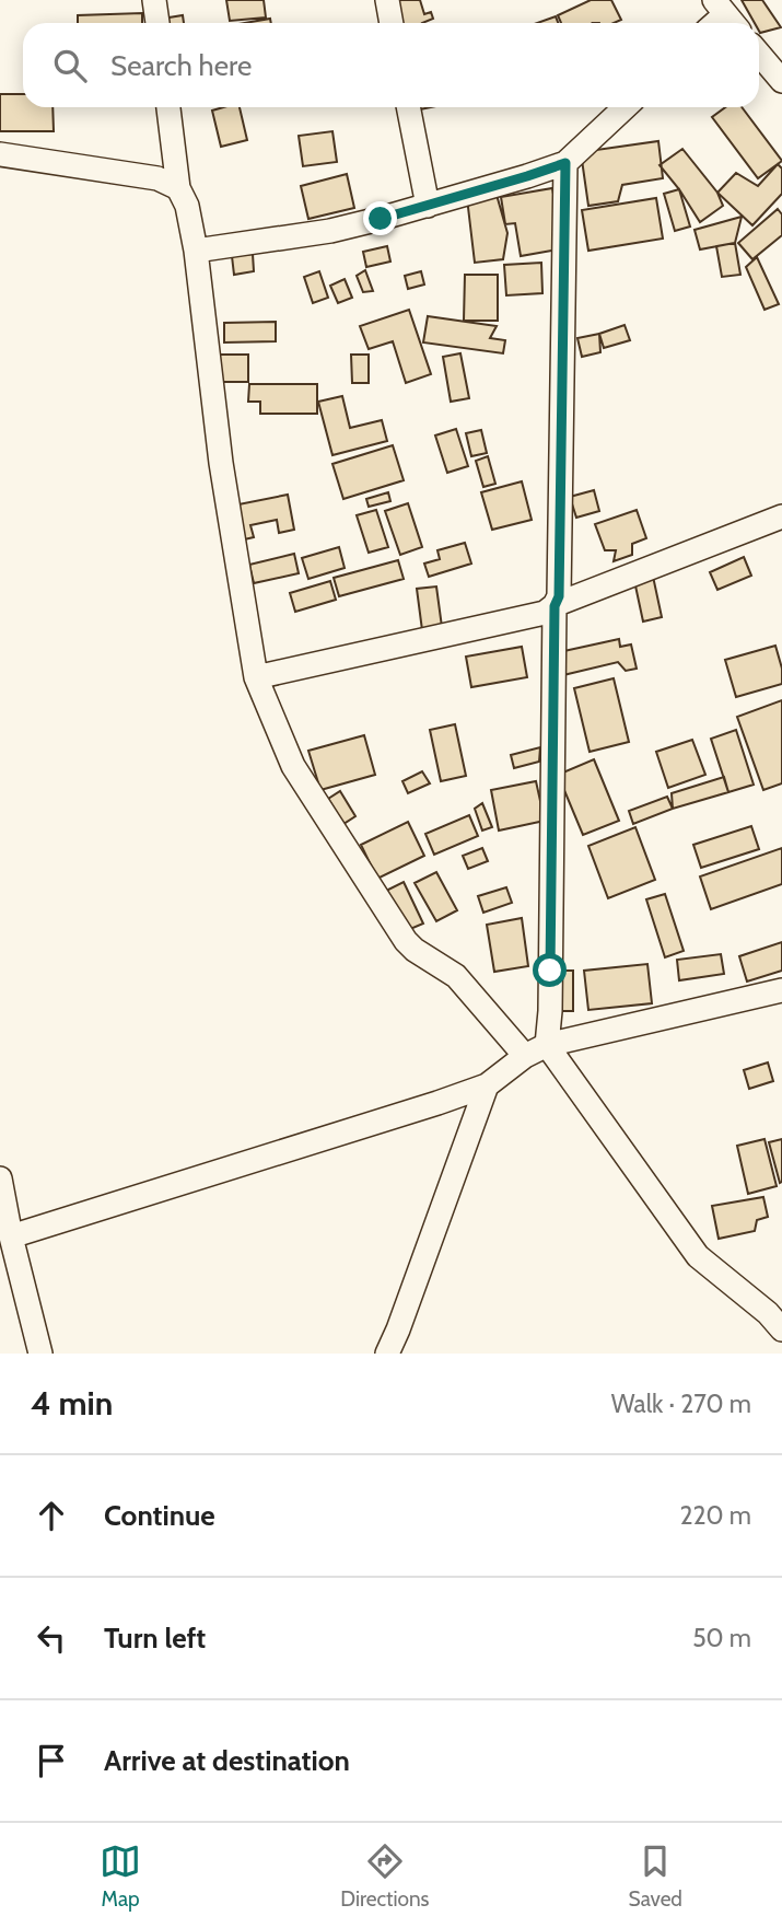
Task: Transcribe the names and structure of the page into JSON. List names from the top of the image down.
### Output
{
  "page": {
    "search": "Search here",
    "heading": ["4 min", "Walk · 270 m"],
    "list": [
      ["Continue", "220 m"],
      ["Turn left", "50 m"],
      "Arrive at destination"
    ],
    "nav": ["Map", "Directions", "Saved"]
  }
}
